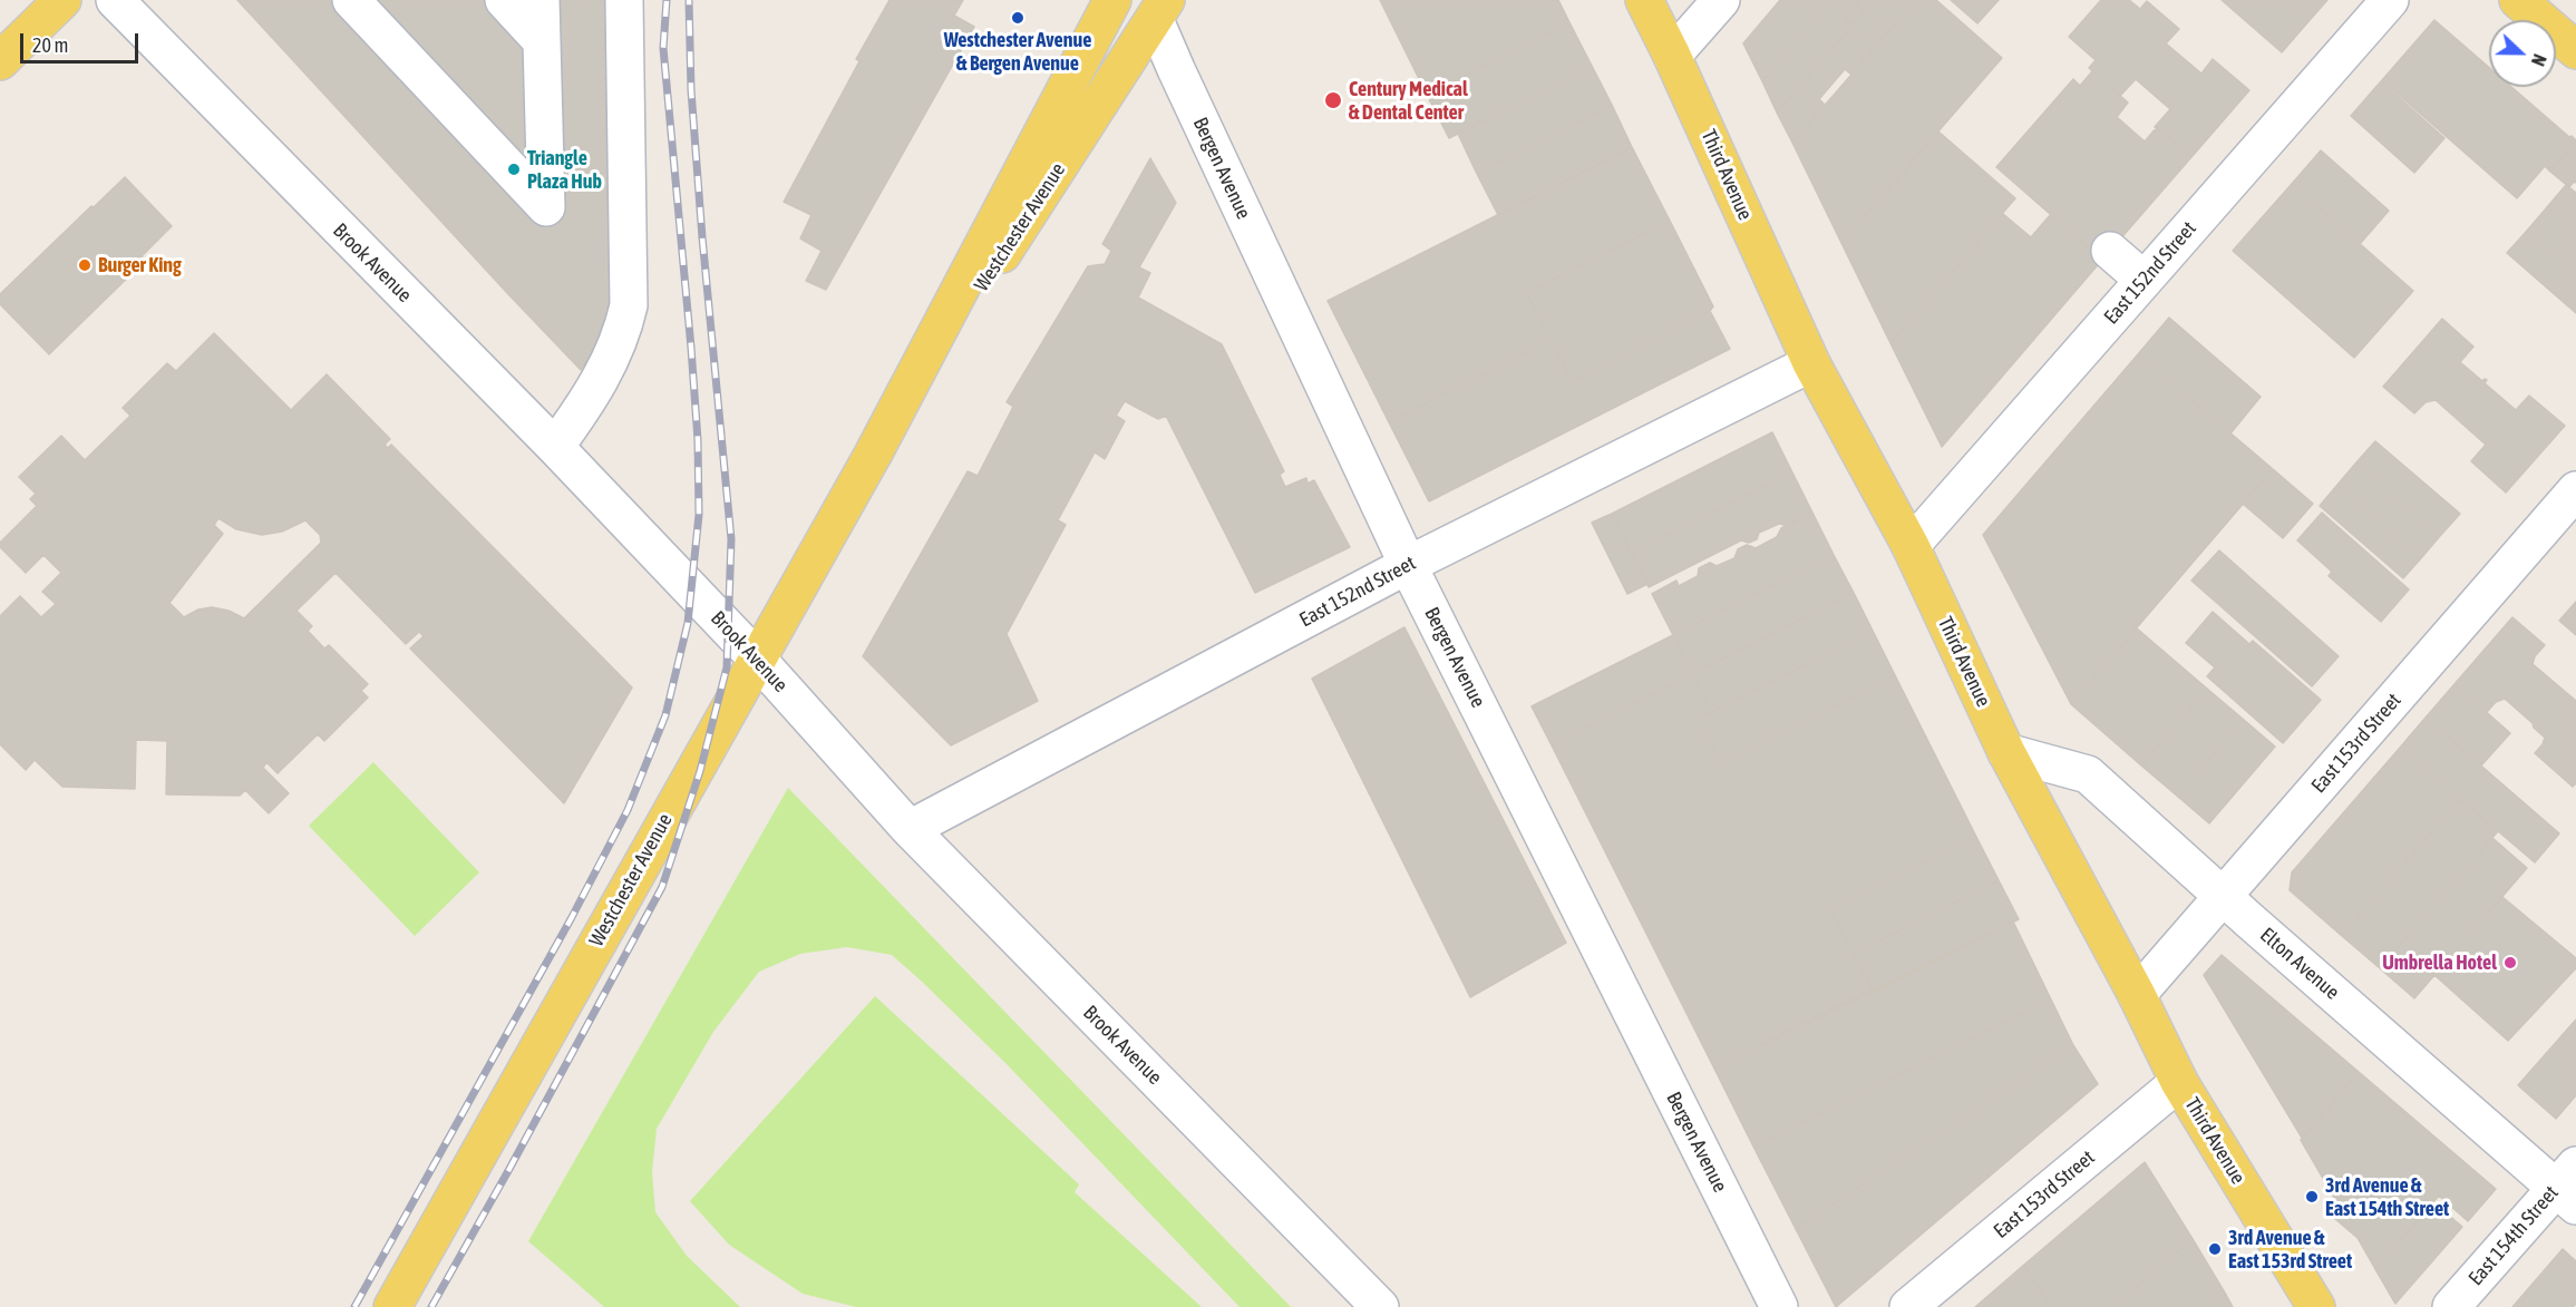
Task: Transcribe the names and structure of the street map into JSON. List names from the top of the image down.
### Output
{
  "streets": {
    "main road": ["Third Avenue", "Westchester Avenue"],
    "street": [
      "Bergen Avenue",
      "Brook Avenue",
      "East 152nd Street",
      "East 153rd Street",
      "Elton Avenue",
      "East 154th Street"
    ]
  },
  "crossings": [
    ["Bergen Avenue", "Westchester Avenue"],
    ["Bergen Avenue", "East 152nd Street"],
    ["Third Avenue", "East 152nd Street"],
    ["Third Avenue", "East 153rd Street"],
    ["Third Avenue", "Elton Avenue"],
    ["Westchester Avenue", "Brook Avenue"],
    ["Brook Avenue", "East 152nd Street"],
    ["East 153rd Street", "Elton Avenue"],
    ["Elton Avenue", "East 154th Street"]
  ],
  "places": [
    "Westchester Avenue & Bergen Avenue",
    "Century Medical & Dental Center",
    "Triangle Plaza Hub",
    "Burger King",
    "Umbrella Hotel",
    "3rd Avenue & East 154th Street",
    "3rd Avenue & East 153rd Street"
  ],
  "scale_bar": "20 m",
  "north": "right"
}
